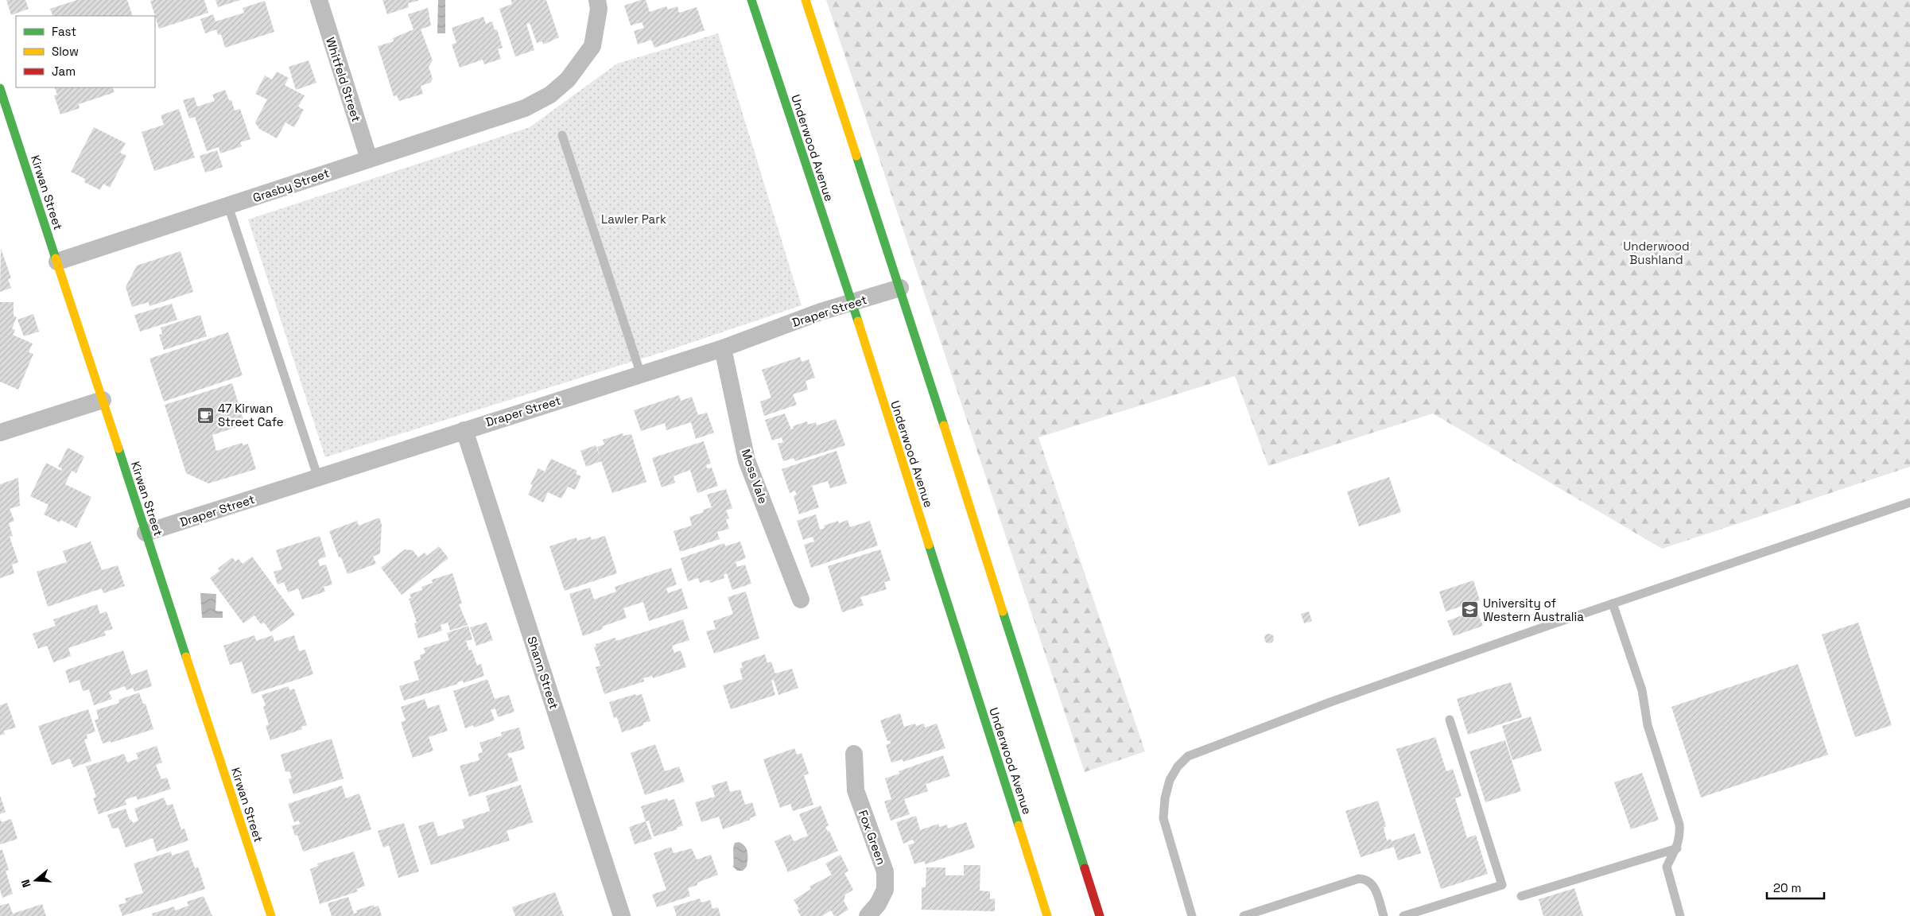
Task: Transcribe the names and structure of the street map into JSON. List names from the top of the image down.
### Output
{
  "streets": {
    "main road": ["Underwood Avenue", "Kirwan Street"],
    "street": [
      "Whitfeld Street",
      "Grasby Street",
      "Draper Street",
      "Moss Vale",
      "Shann Street",
      "Fox Green"
    ]
  },
  "crossings": [
    ["Whitfeld Street", "Grasby Street"],
    ["Underwood Avenue", "Draper Street"],
    ["Grasby Street", "Kirwan Street"],
    ["Kirwan Street", "Draper Street"],
    ["Draper Street", "Moss Vale"],
    ["Draper Street", "Shann Street"]
  ],
  "parks": ["Lawler Park", "Underwood Bushland"],
  "places": {
    "cafe": ["47 Kirwan Street Cafe"],
    "school or university": ["University of Western Australia"]
  },
  "legend": ["Fast", "Slow", "Jam"],
  "scale_bar": "20 m",
  "north": "left"
}
